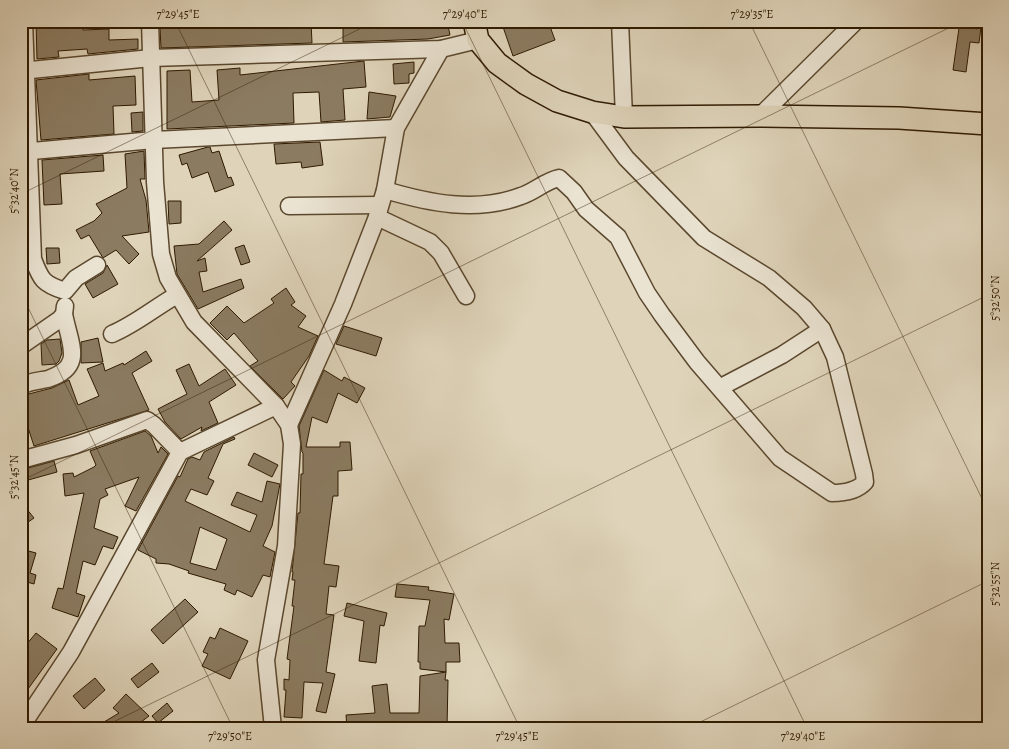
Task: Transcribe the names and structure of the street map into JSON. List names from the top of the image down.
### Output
{
  "coordinates": [
    "7°29'45\"E",
    "7°29'40\"E",
    "7°29'35\"E",
    "5°32'40\"N",
    "5°32'50\"N",
    "5°32'45\"N",
    "5°32'55\"N",
    "7°29'50\"E"
  ]
}
